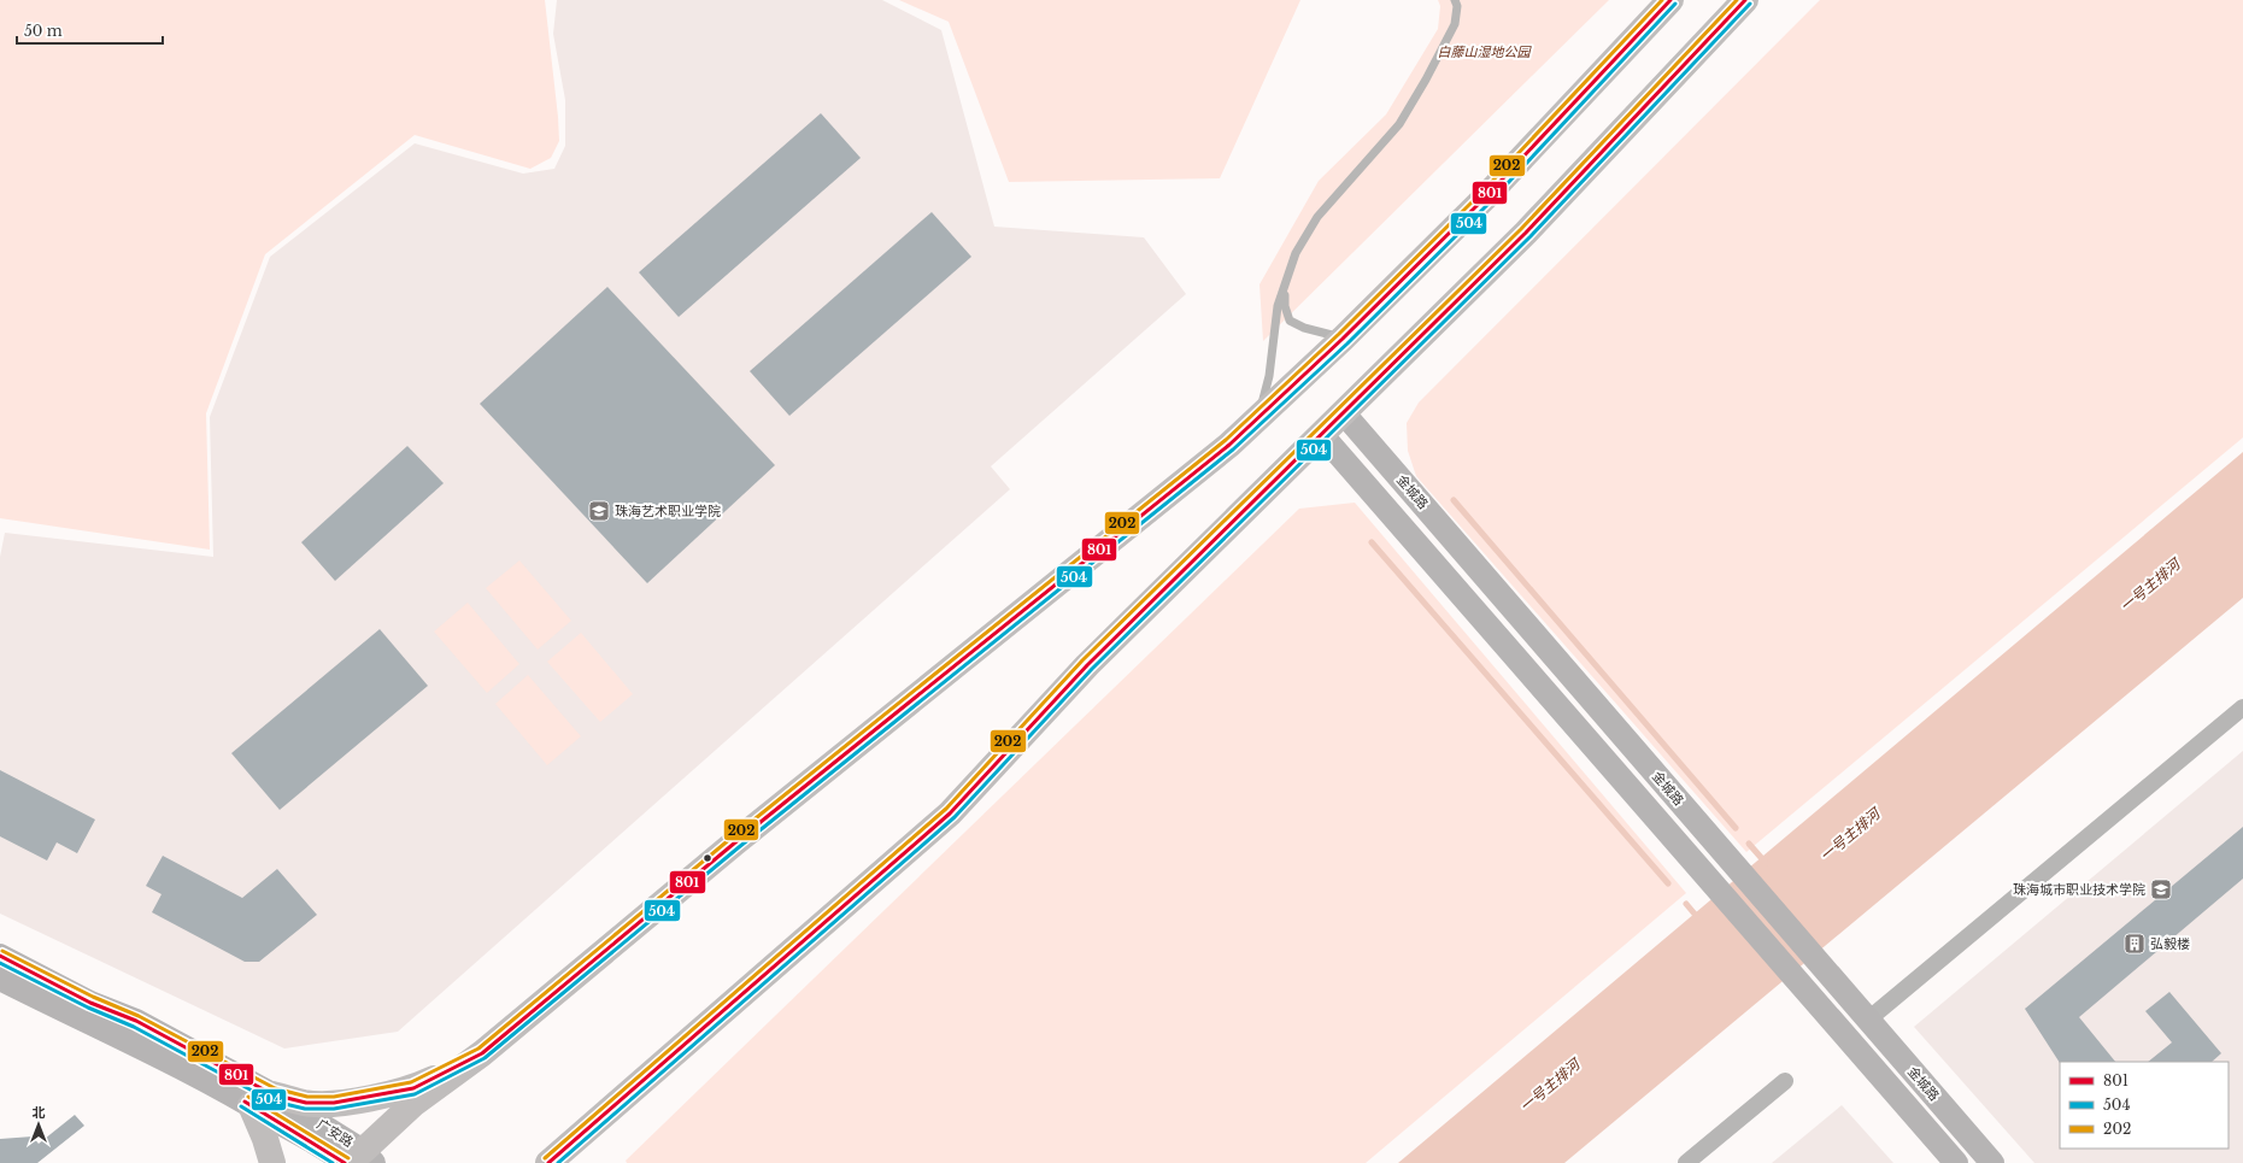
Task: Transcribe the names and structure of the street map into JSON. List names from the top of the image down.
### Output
{
  "streets": {
    "street": ["金城路", "广安路"]
  },
  "water": ["一号主排河"],
  "parks": ["白藤山湿地公园"],
  "places": {
    "school or university": ["珠海艺术职业学院", "珠海城市职业技术学院"],
    "building": ["弘毅楼"]
  },
  "lines": ["transit line 801", "transit line 202", "transit line 504"],
  "legend": ["801", "504", "202"],
  "scale_bar": "50 m",
  "north": "top"
}
